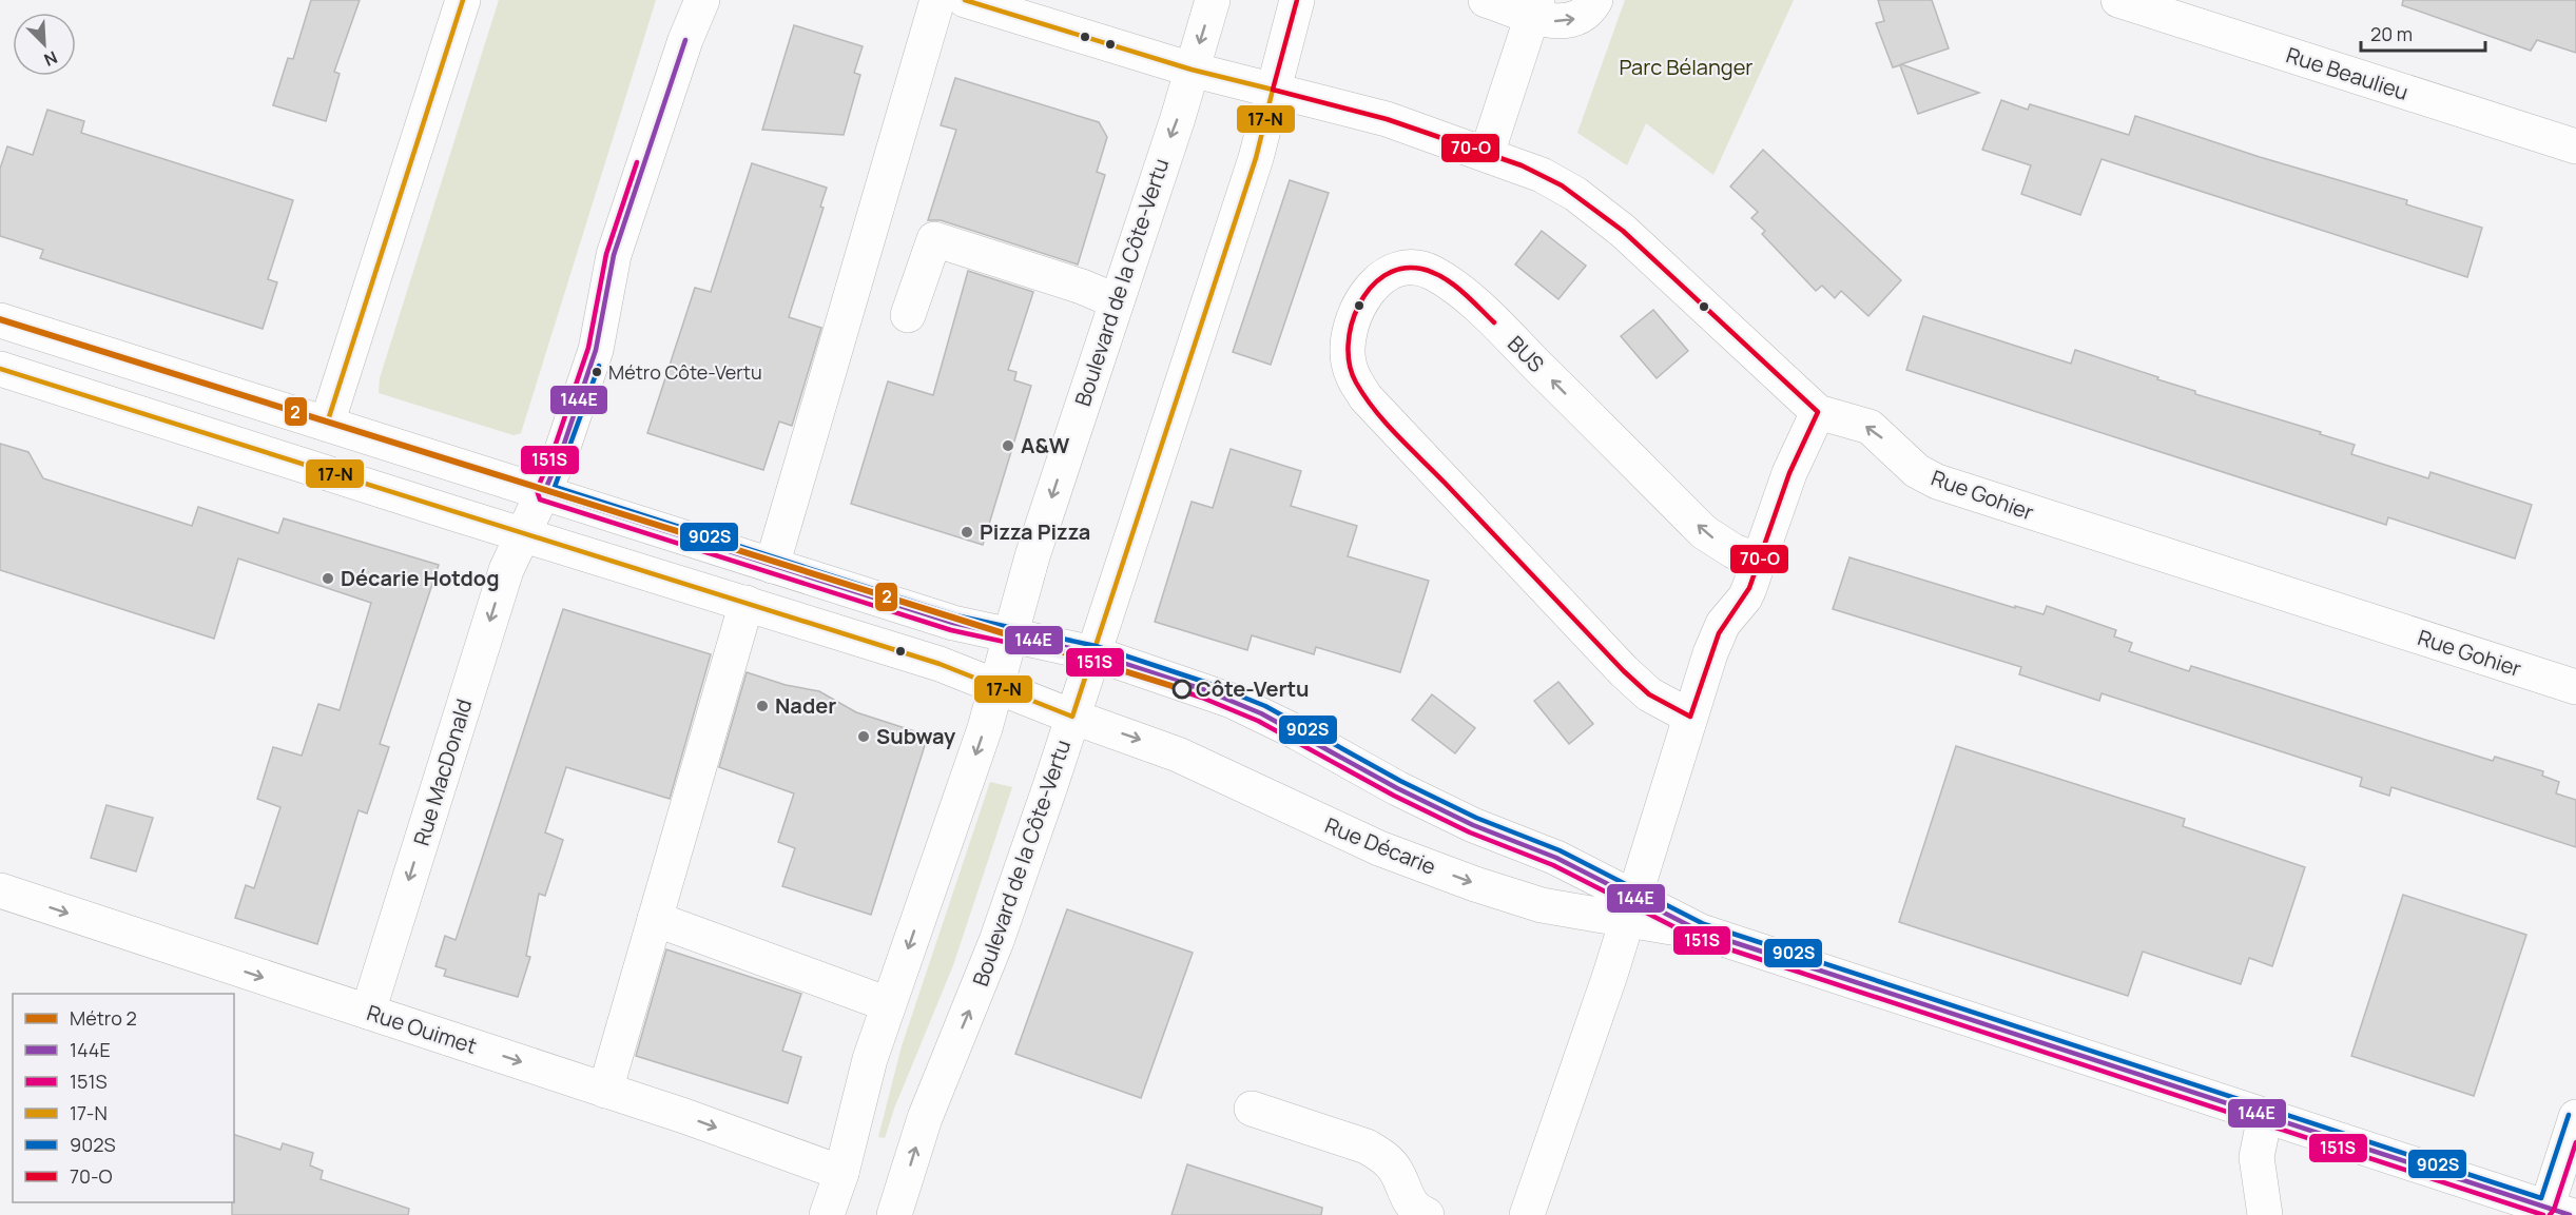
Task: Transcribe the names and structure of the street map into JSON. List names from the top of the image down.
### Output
{
  "streets": {
    "street": [
      "Rue Beaulieu",
      "Boulevard de la Côte-Vertu",
      "BUS",
      "Rue Gohier",
      "Rue MacDonald",
      "Rue Décarie",
      "Rue Ouimet"
    ]
  },
  "crossings": [
    ["Boulevard de la Côte-Vertu", "Rue Gohier"],
    ["Boulevard de la Côte-Vertu", "Rue Décarie"],
    ["Boulevard de la Côte-Vertu", "Rue Ouimet"],
    ["Rue MacDonald", "Rue Décarie"],
    ["Rue MacDonald", "Rue Ouimet"]
  ],
  "one_way": ["Rue Gohier", "Rue Ouimet"],
  "parks": ["Parc Bélanger"],
  "places": [
    "Métro Côte-Vertu",
    "A&W",
    "Pizza Pizza",
    "Décarie Hotdog",
    "Côte-Vertu",
    "Nader",
    "Subway"
  ],
  "lines": [
    "transit line 17-N",
    "transit line 70-O",
    "transit line 144E",
    "transit line 151S",
    "metro line 2",
    "transit line 902S"
  ],
  "legend": [
    "Métro 2",
    "144E",
    "151S",
    "17-N",
    "902S",
    "70-O"
  ],
  "scale_bar": "20 m",
  "north": "bottom right"
}
